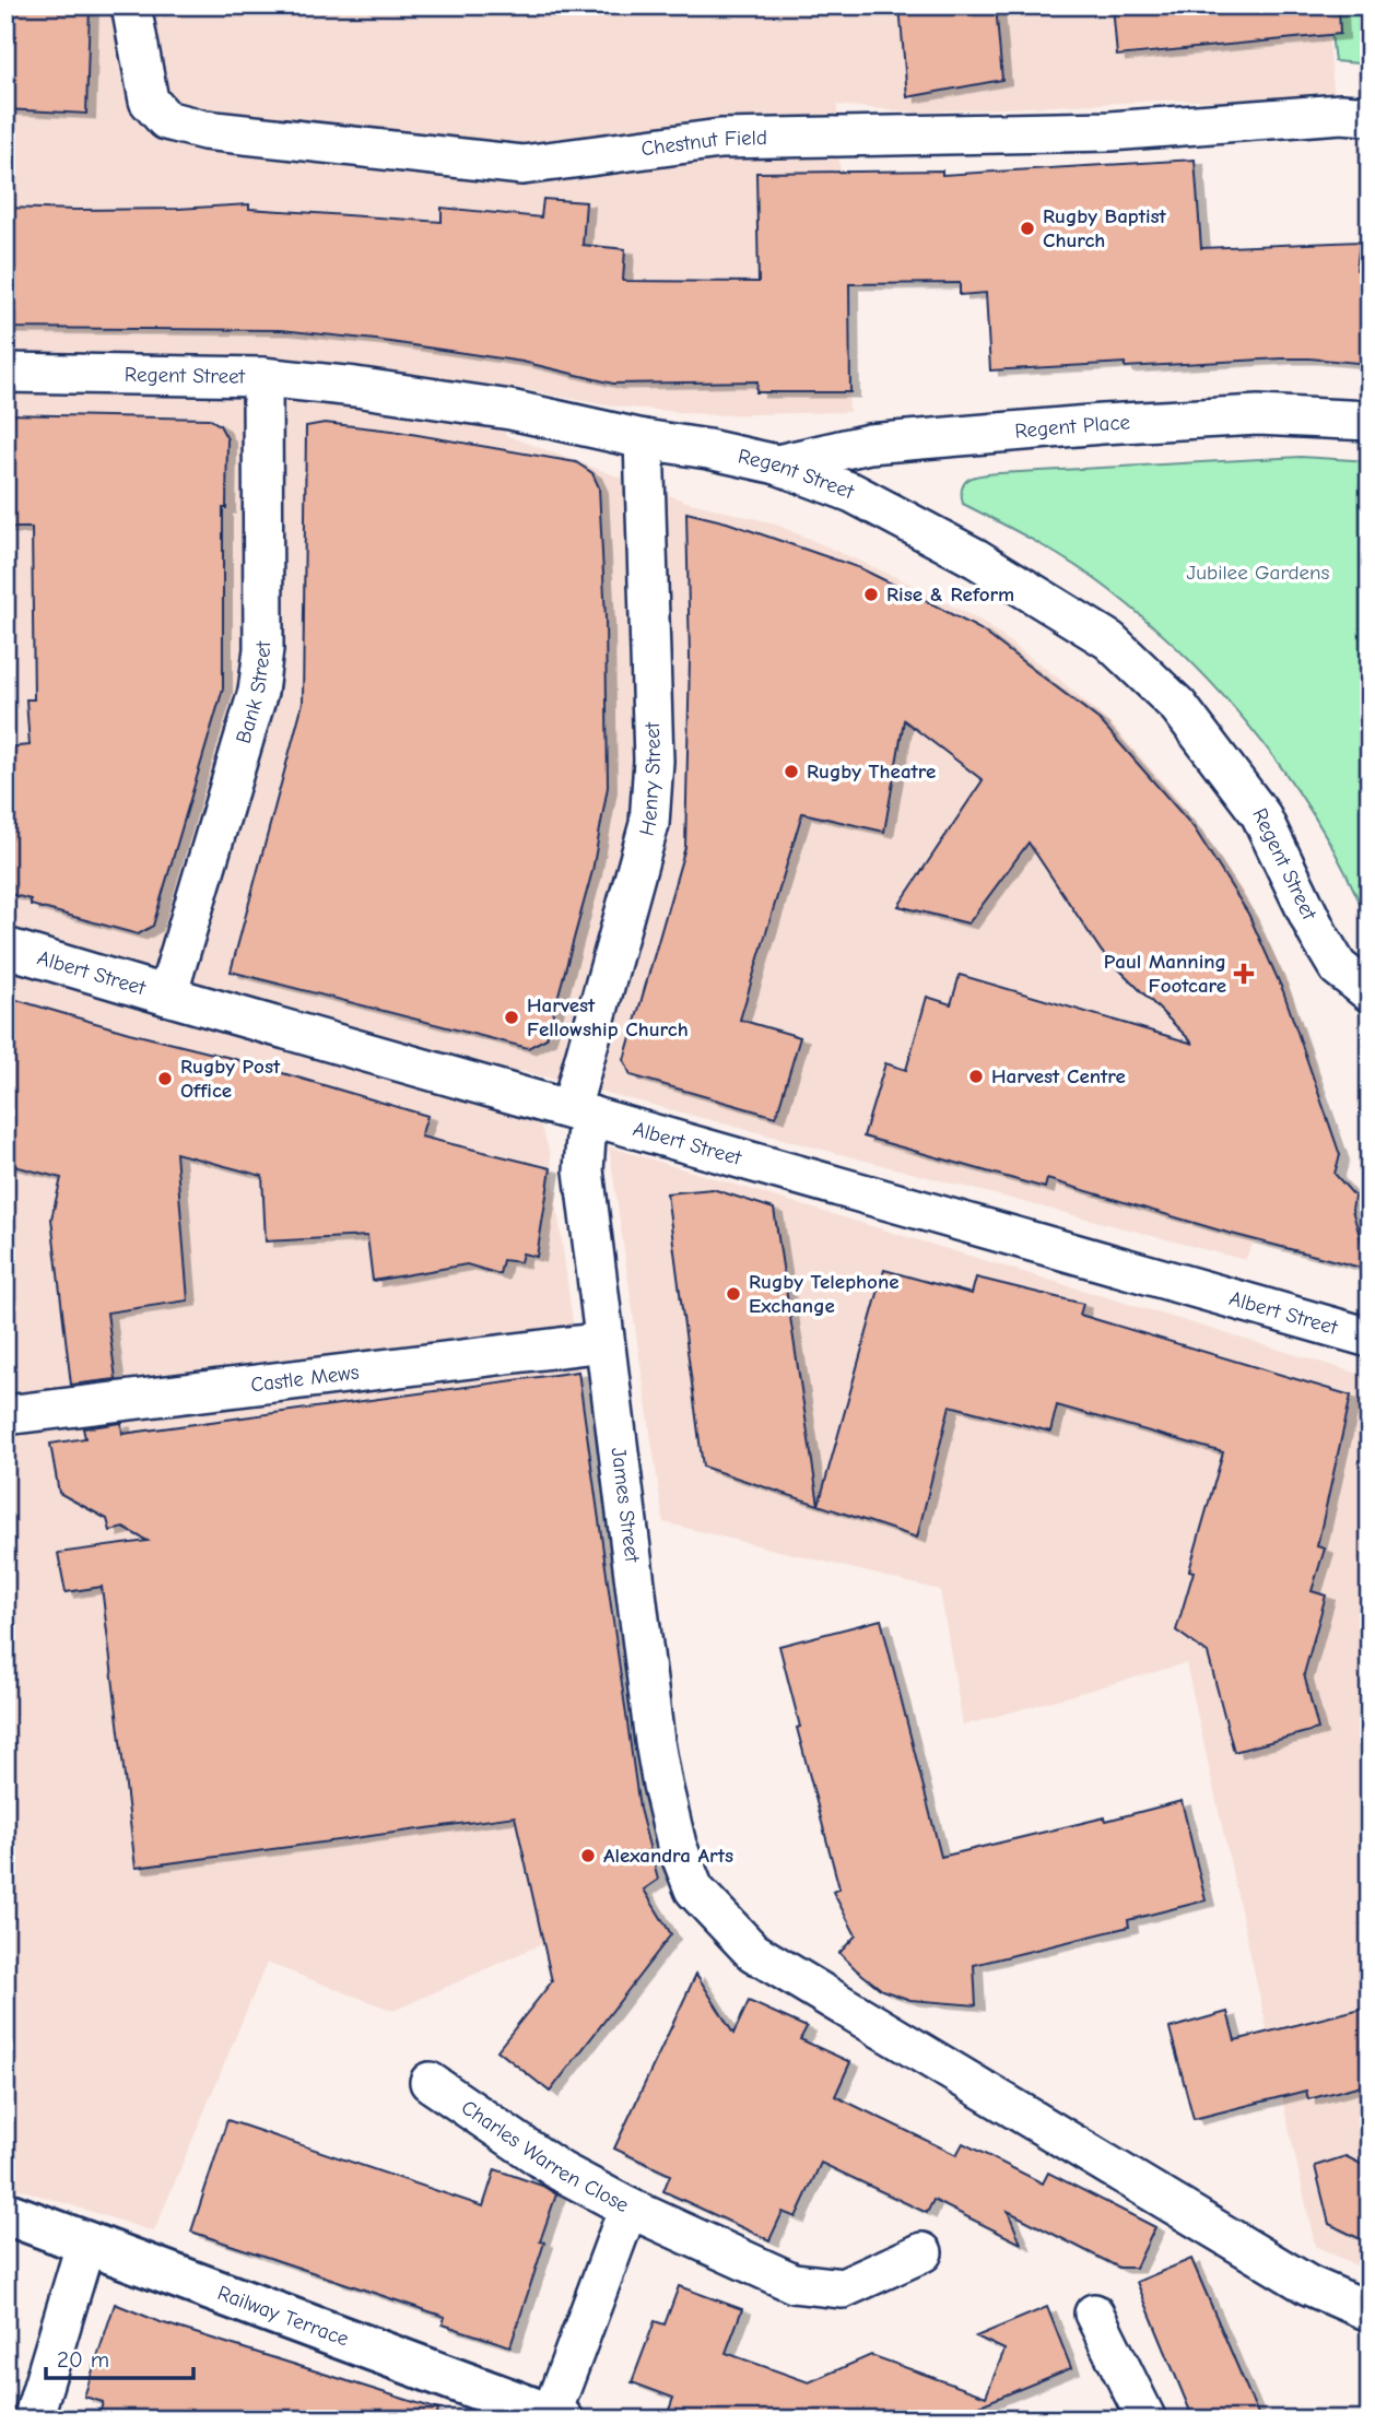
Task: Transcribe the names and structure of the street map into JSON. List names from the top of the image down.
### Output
{
  "streets": {
    "street": [
      "Chestnut Field",
      "Regent Street",
      "Regent Place",
      "Bank Street",
      "Henry Street",
      "Albert Street",
      "Castle Mews",
      "James Street",
      "Charles Warren Close",
      "Railway Terrace"
    ]
  },
  "crossings": [
    ["Regent Street", "Regent Place"],
    ["Regent Street", "Bank Street"],
    ["Regent Street", "Henry Street"],
    ["Bank Street", "Albert Street"],
    ["Henry Street", "Albert Street"],
    ["Henry Street", "James Street"],
    ["Albert Street", "James Street"],
    ["Castle Mews", "James Street"],
    ["Charles Warren Close", "Railway Terrace"]
  ],
  "parks": ["Jubilee Gardens"],
  "places": {
    "other": [
      "Rugby Baptist Church",
      "Rise & Reform",
      "Rugby Theatre",
      "Harvest Fellowship Church",
      "Harvest Centre",
      "Rugby Post Office",
      "Rugby Telephone Exchange",
      "Alexandra Arts"
    ],
    "health": ["Paul Manning Footcare"]
  },
  "scale_bar": "20 m"
}
